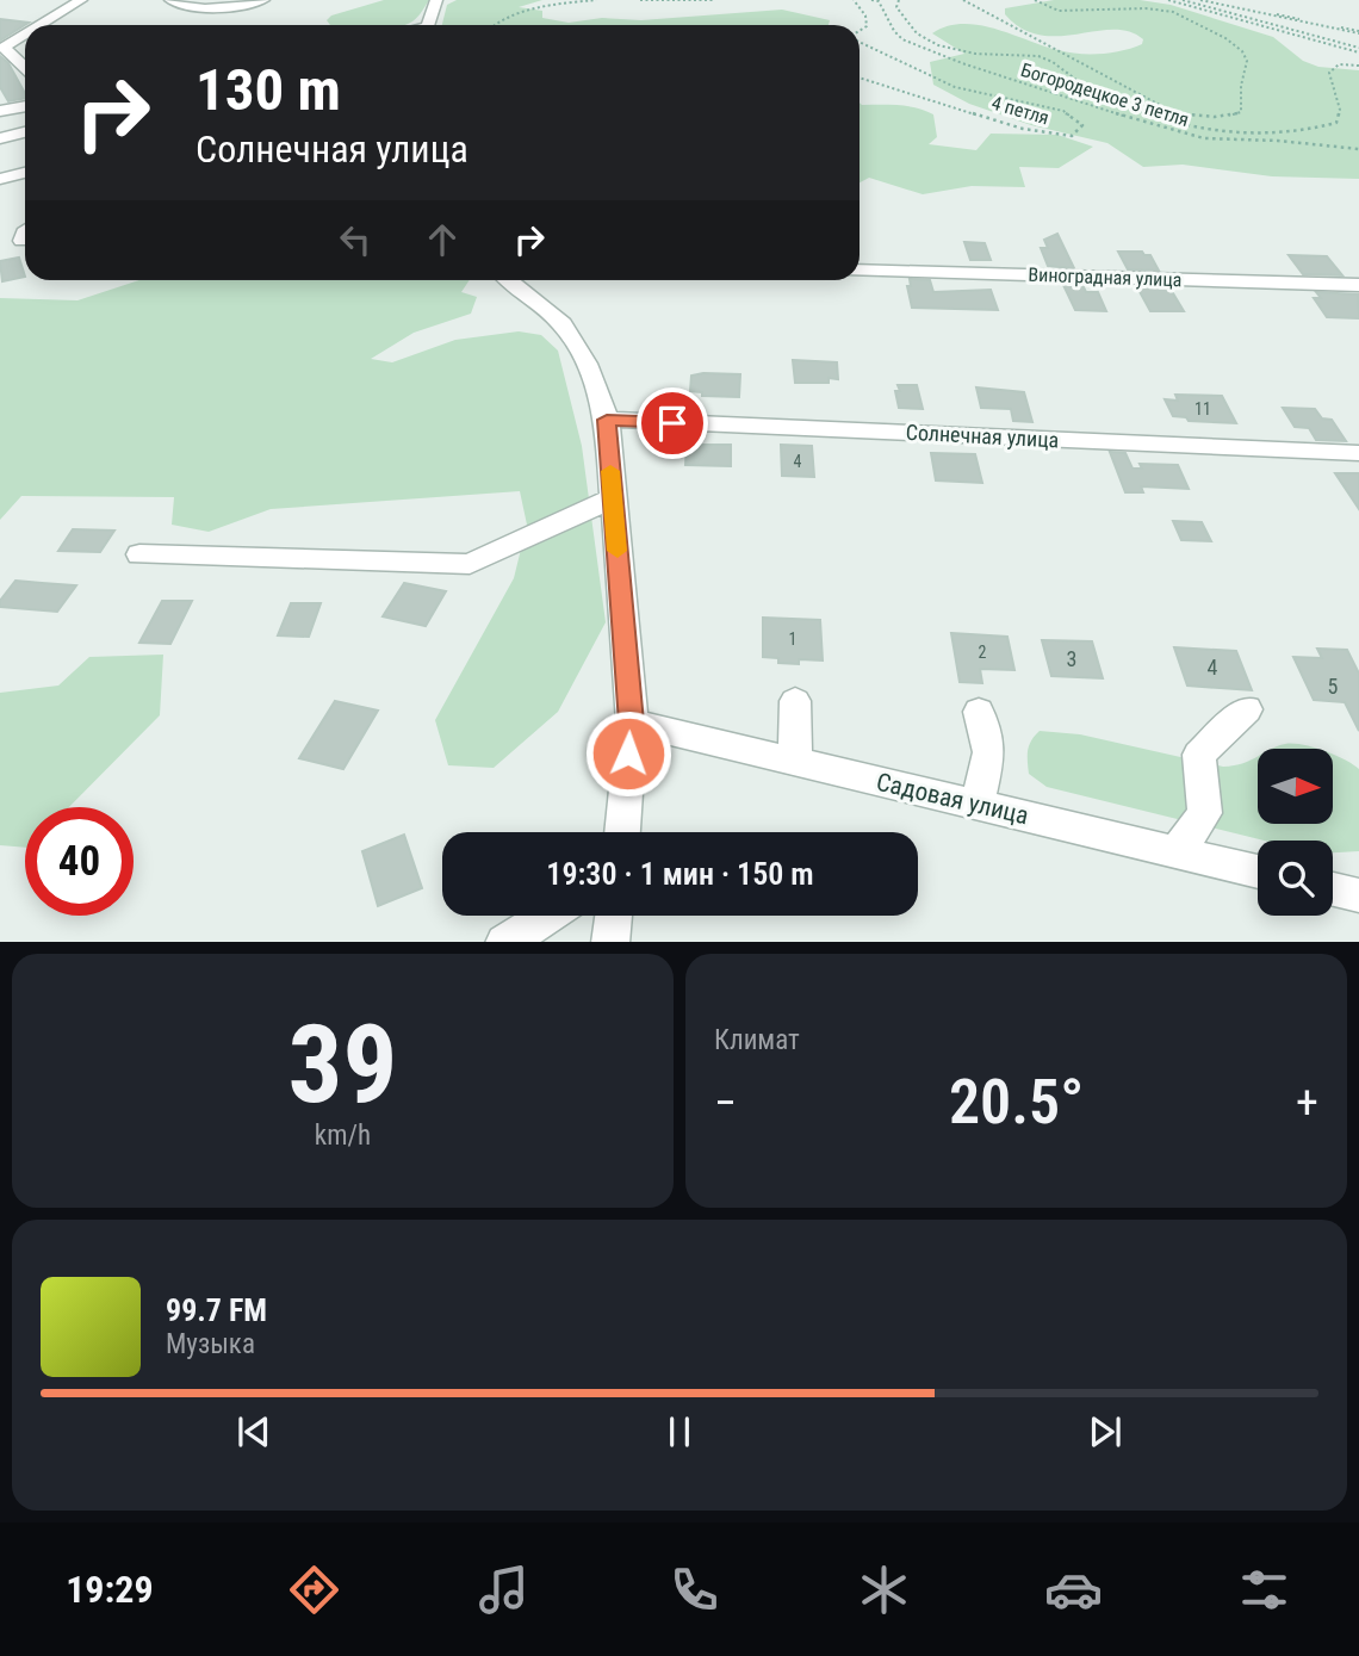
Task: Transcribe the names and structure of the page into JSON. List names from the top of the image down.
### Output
{
  "streets": {
    "street": ["Виноградная улица", "Солнечная улица", "Садовая улица"],
    "path": ["Богородецкое 3 петля", "4 петля"]
  },
  "house_numbers": [
    "11",
    "4",
    "1",
    "2",
    "3",
    "4",
    "5"
  ],
  "north": "right",
  "page": {
    "turn": ["130 m", "Солнечная улица"],
    "limit": "40",
    "trip": "19:30 · 1 мин · 150 m",
    "tile": [
      ["39", "km/h"],
      "Климат"
    ],
    "heat": ["−", "20.5°", "+"],
    "song": ["99.7 FM", "Музыка"],
    "tabs": "19:29"
  }
}
